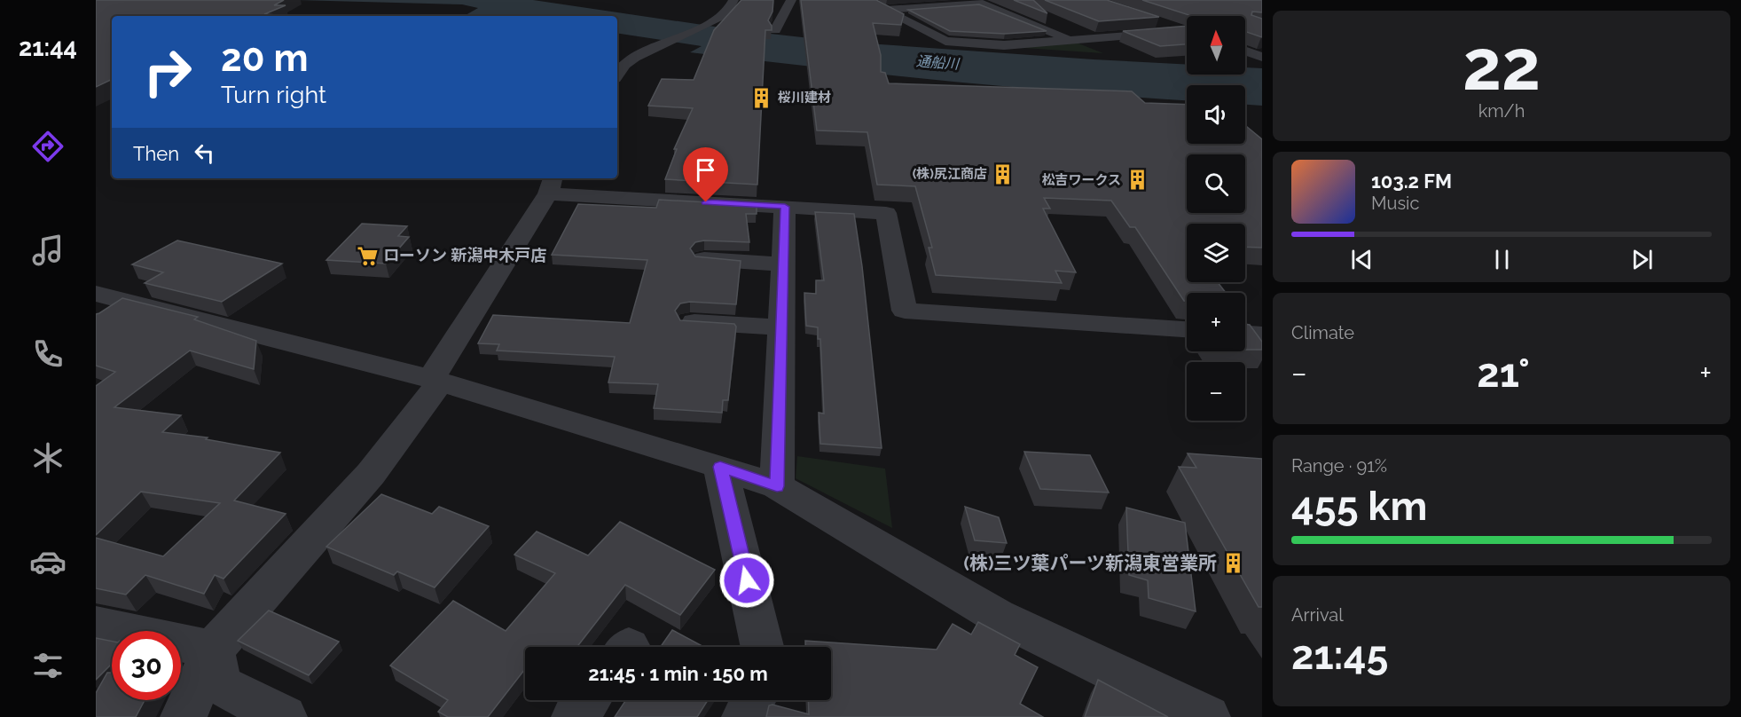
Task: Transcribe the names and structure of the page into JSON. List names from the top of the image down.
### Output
{
  "water": ["通船川"],
  "places": {
    "building": [
      "桜川建材",
      "(株)尻江商店",
      "松吉ワークス",
      "(株)三ツ葉パーツ新潟東営業所"
    ],
    "supermarket": ["ローソン 新潟中木戸店"]
  },
  "north": "top",
  "page": {
    "tabs": "21:44",
    "tile": [
      ["22", "km/h"],
      "Climate",
      ["Range · 91%", "455 km"],
      ["Arrival", "21:45"]
    ],
    "map_buttons": ["+", "−"],
    "turn": ["20 m", "Turn right"],
    "then": "Then",
    "song": ["103.2 FM", "Music"],
    "heat": ["−", "21°", "+"],
    "limit": "30",
    "trip": "21:45 · 1 min · 150 m"
  }
}
